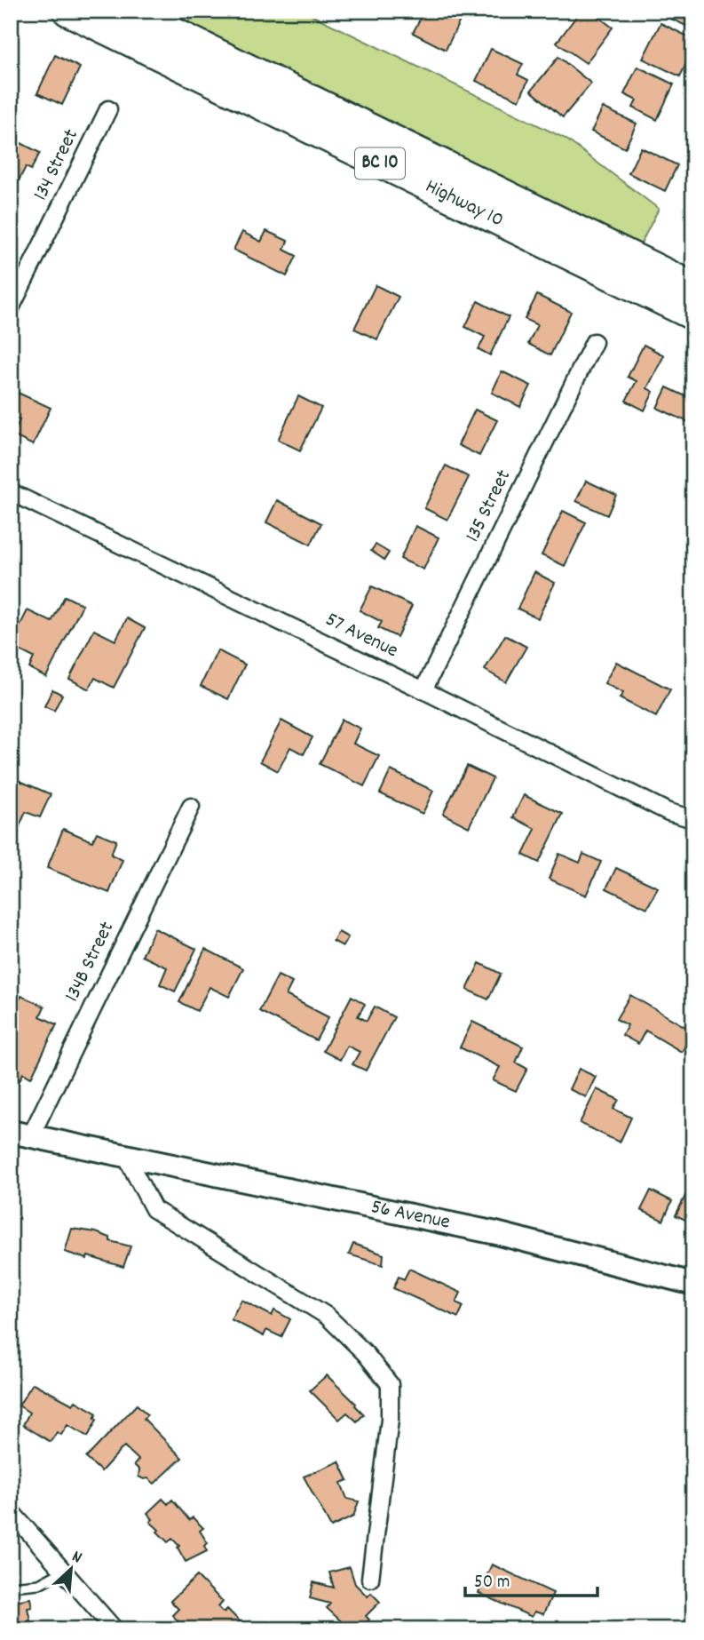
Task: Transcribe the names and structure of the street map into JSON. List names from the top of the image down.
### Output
{
  "streets": {
    "highway": ["BC 10", "Highway 10"],
    "street": [
      "134 Street",
      "135 Street",
      "57 Avenue",
      "134B Street",
      "56 Avenue"
    ]
  },
  "crossings": [
    ["135 Street", "57 Avenue"],
    ["134B Street", "56 Avenue"]
  ],
  "scale_bar": "50 m",
  "north": "top right"
}
